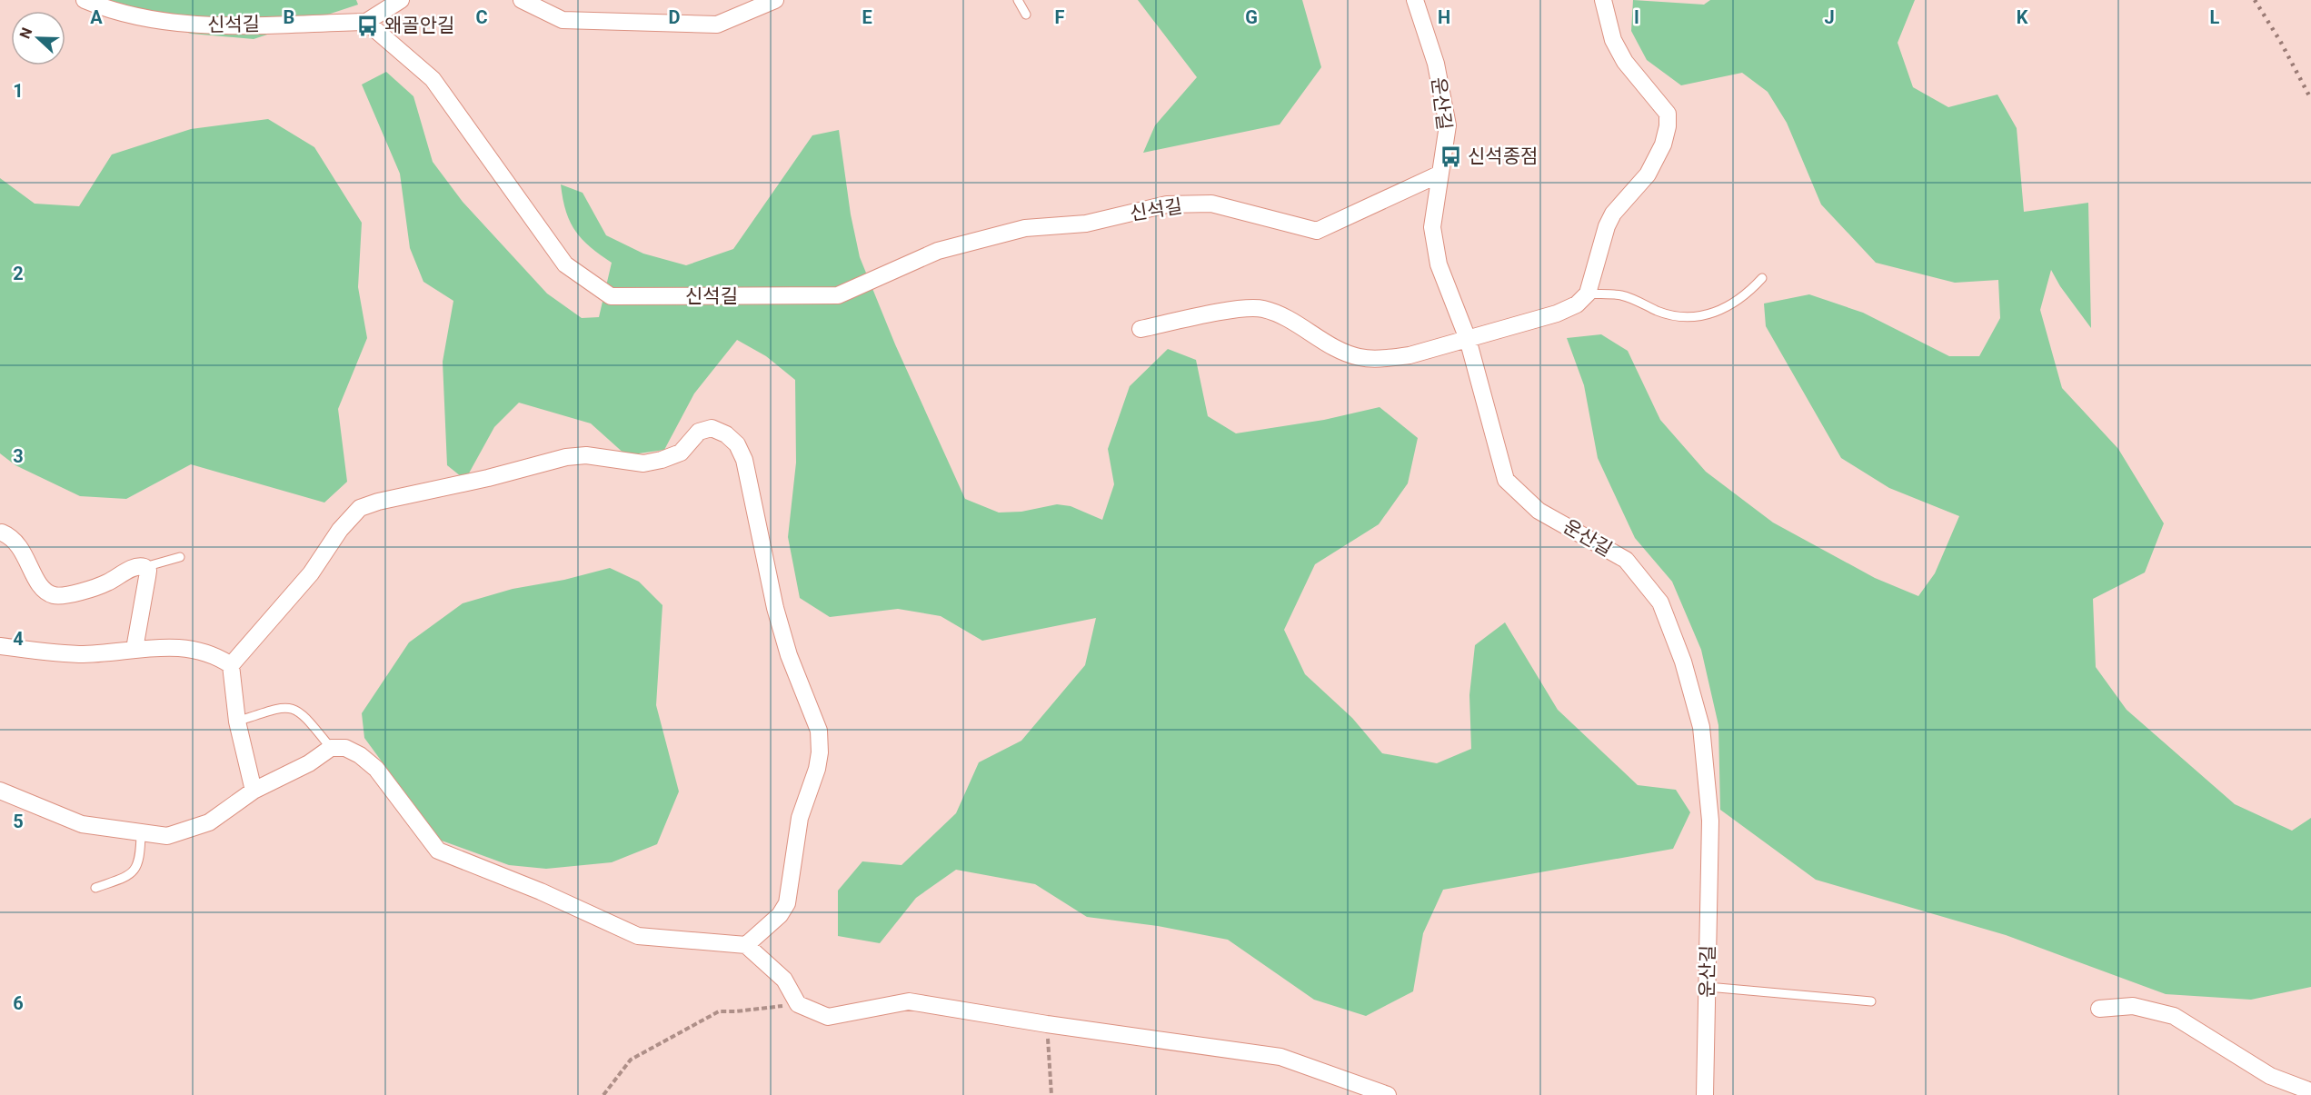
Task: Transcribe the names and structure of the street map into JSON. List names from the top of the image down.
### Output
{
  "streets": {
    "street": ["신석길", "운산길"]
  },
  "crossings": [
    ["신석길", "운산길"]
  ],
  "places": {
    "bus stop": ["왜골안길", "신석종점"]
  },
  "north": "left",
  "grid": {
    "columns": [
      "A",
      "B",
      "C",
      "D",
      "E",
      "F",
      "G",
      "H",
      "I",
      "J",
      "K",
      "L"
    ],
    "rows": [
      "1",
      "2",
      "3",
      "4",
      "5",
      "6"
    ]
  }
}
